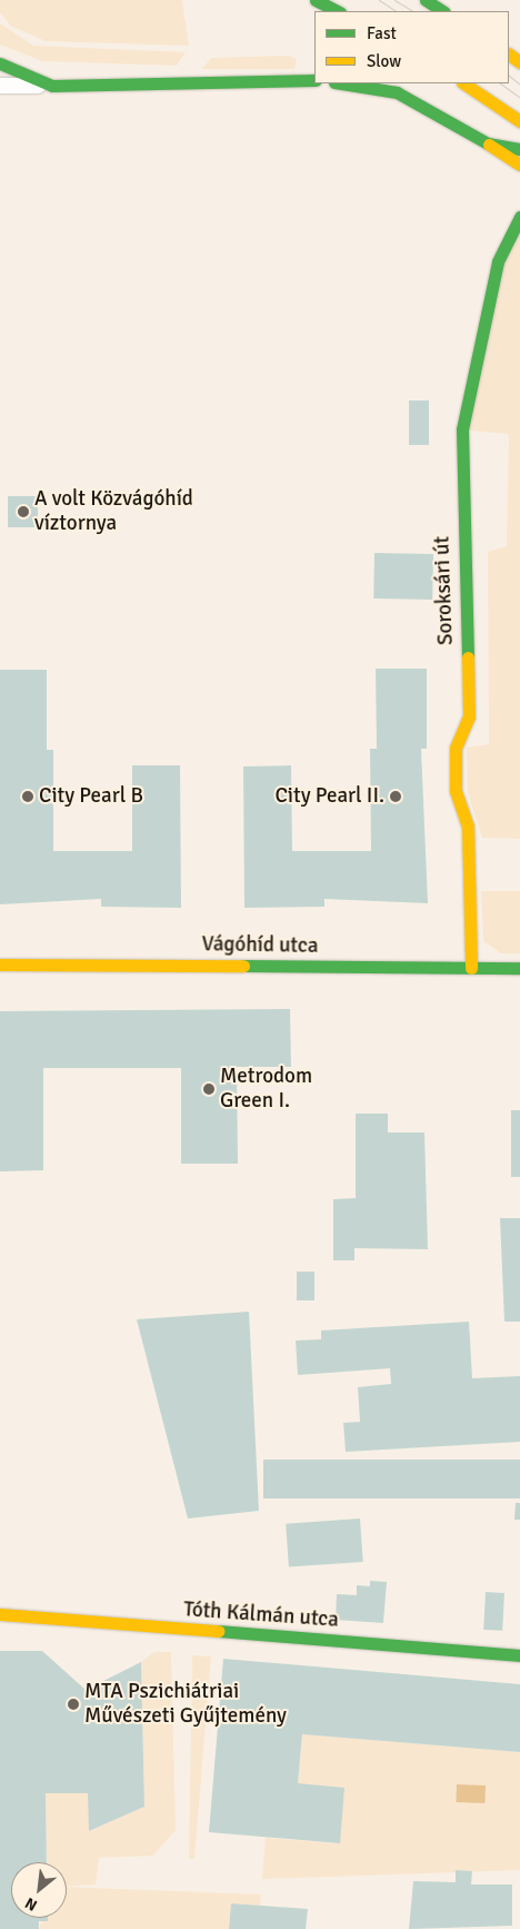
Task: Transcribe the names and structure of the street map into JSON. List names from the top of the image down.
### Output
{
  "streets": {
    "street": ["Soroksári út", "Vágóhíd utca", "Tóth Kálmán utca"]
  },
  "crossings": [
    ["Soroksári út", "Vágóhíd utca"]
  ],
  "places": [
    "A volt Közvágóhíd víztornya",
    "City Pearl B",
    "City Pearl II.",
    "Metrodom Green I.",
    "MTA Pszichiátriai Művészeti Gyűjtemény"
  ],
  "legend": ["Fast", "Slow"],
  "north": "bottom left"
}
